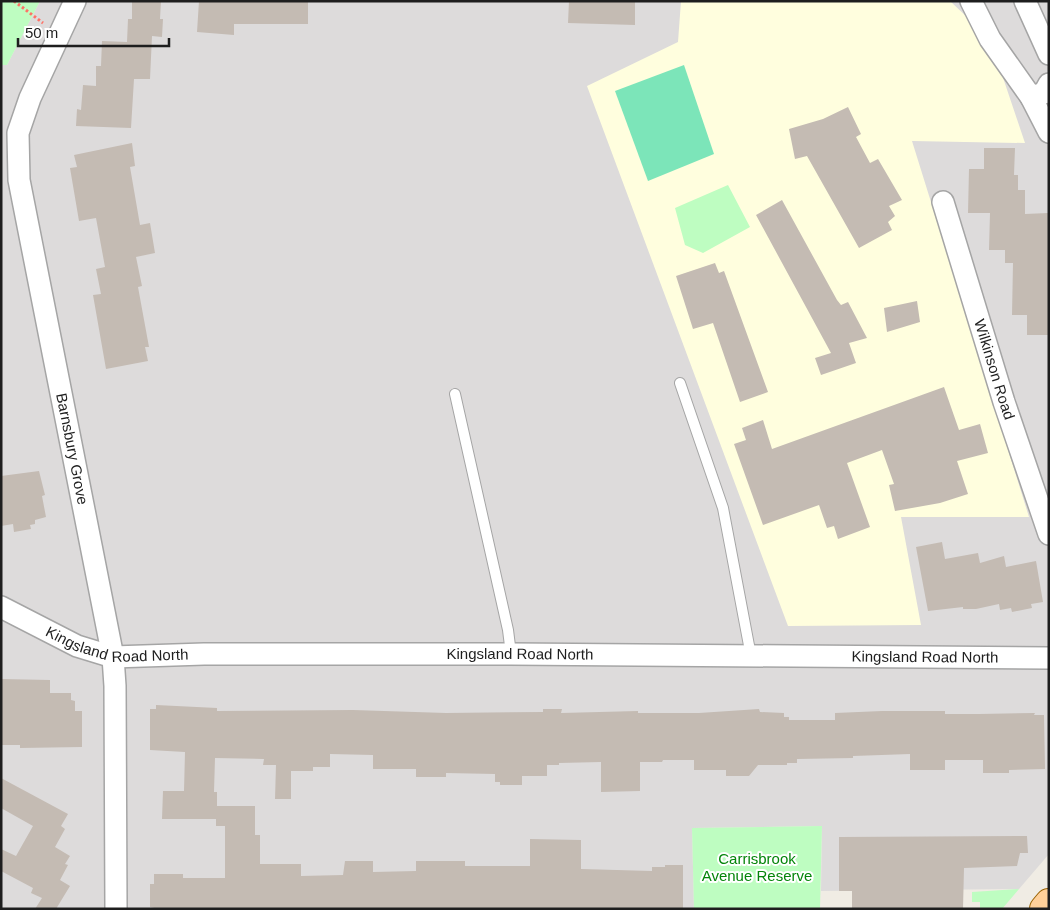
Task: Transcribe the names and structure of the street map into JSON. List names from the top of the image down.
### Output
{
  "streets": {
    "street": ["Wilkinson Road", "Barnsbury Grove", "Kingsland Road North"]
  },
  "crossings": [
    ["Barnsbury Grove", "Kingsland Road North"]
  ],
  "parks": ["Carrisbrook Avenue Reserve"],
  "scale_bar": "50 m"
}
